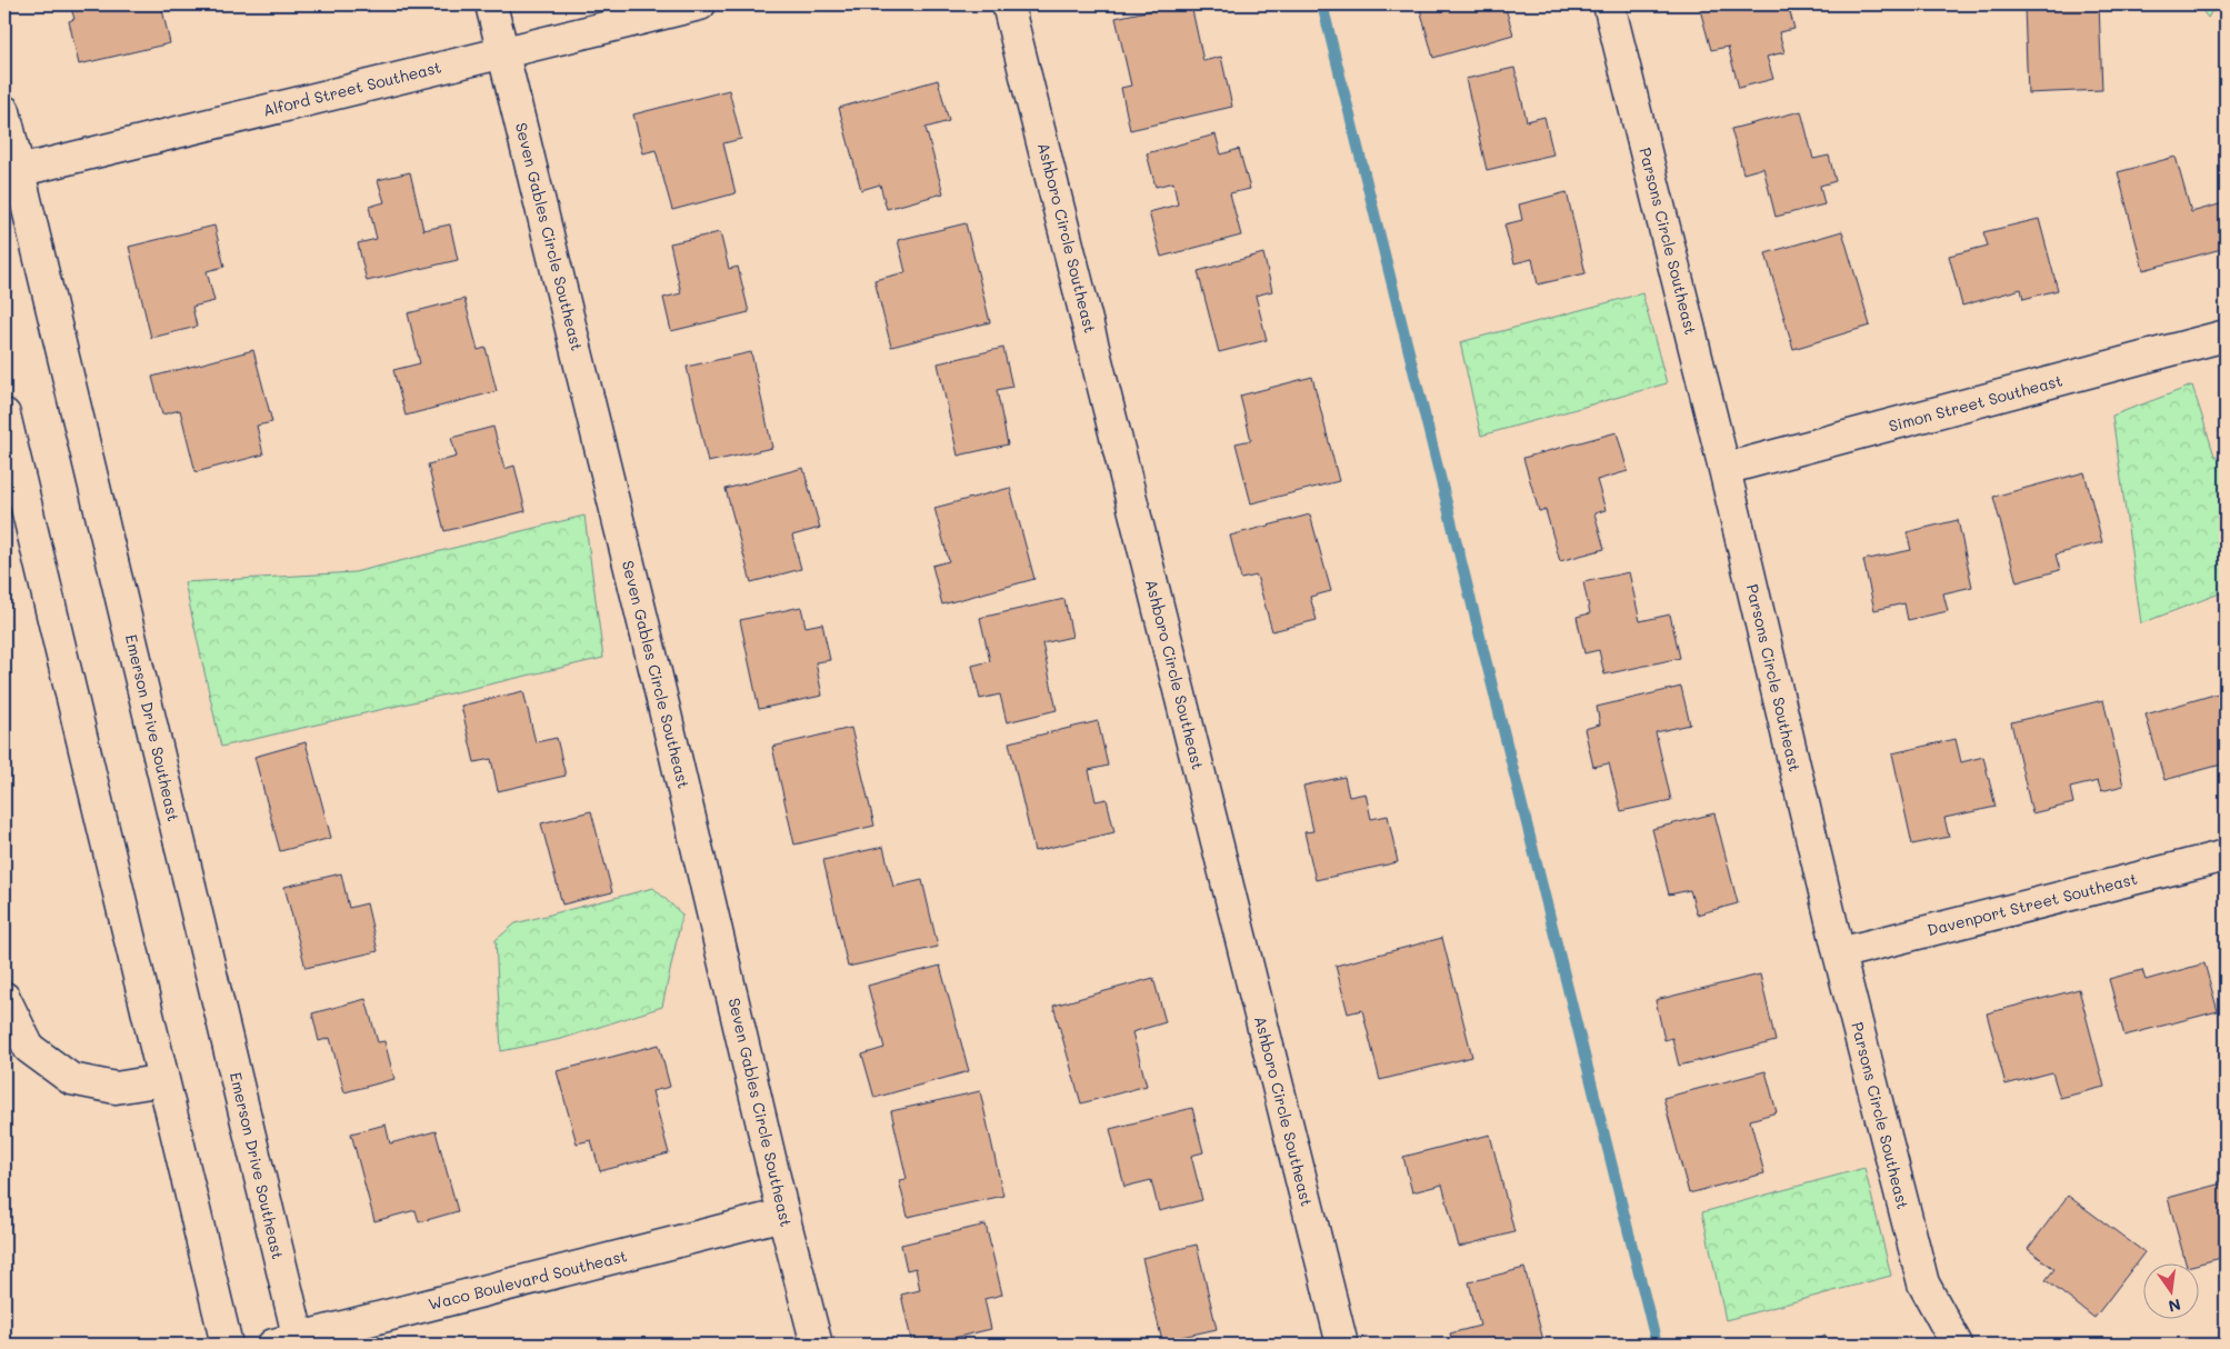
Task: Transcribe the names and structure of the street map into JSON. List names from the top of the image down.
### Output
{
  "streets": {
    "street": [
      "Alford Street Southeast",
      "Seven Gables Circle Southeast",
      "Ashboro Circle Southeast",
      "Parsons Circle Southeast",
      "Simon Street Southeast",
      "Emerson Drive Southeast",
      "Davenport Street Southeast",
      "Waco Boulevard Southeast"
    ]
  },
  "crossings": [
    ["Alford Street Southeast", "Seven Gables Circle Southeast"],
    ["Alford Street Southeast", "Emerson Drive Southeast"],
    ["Seven Gables Circle Southeast", "Waco Boulevard Southeast"],
    ["Parsons Circle Southeast", "Simon Street Southeast"],
    ["Parsons Circle Southeast", "Davenport Street Southeast"],
    ["Emerson Drive Southeast", "Waco Boulevard Southeast"]
  ],
  "north": "bottom"
}
